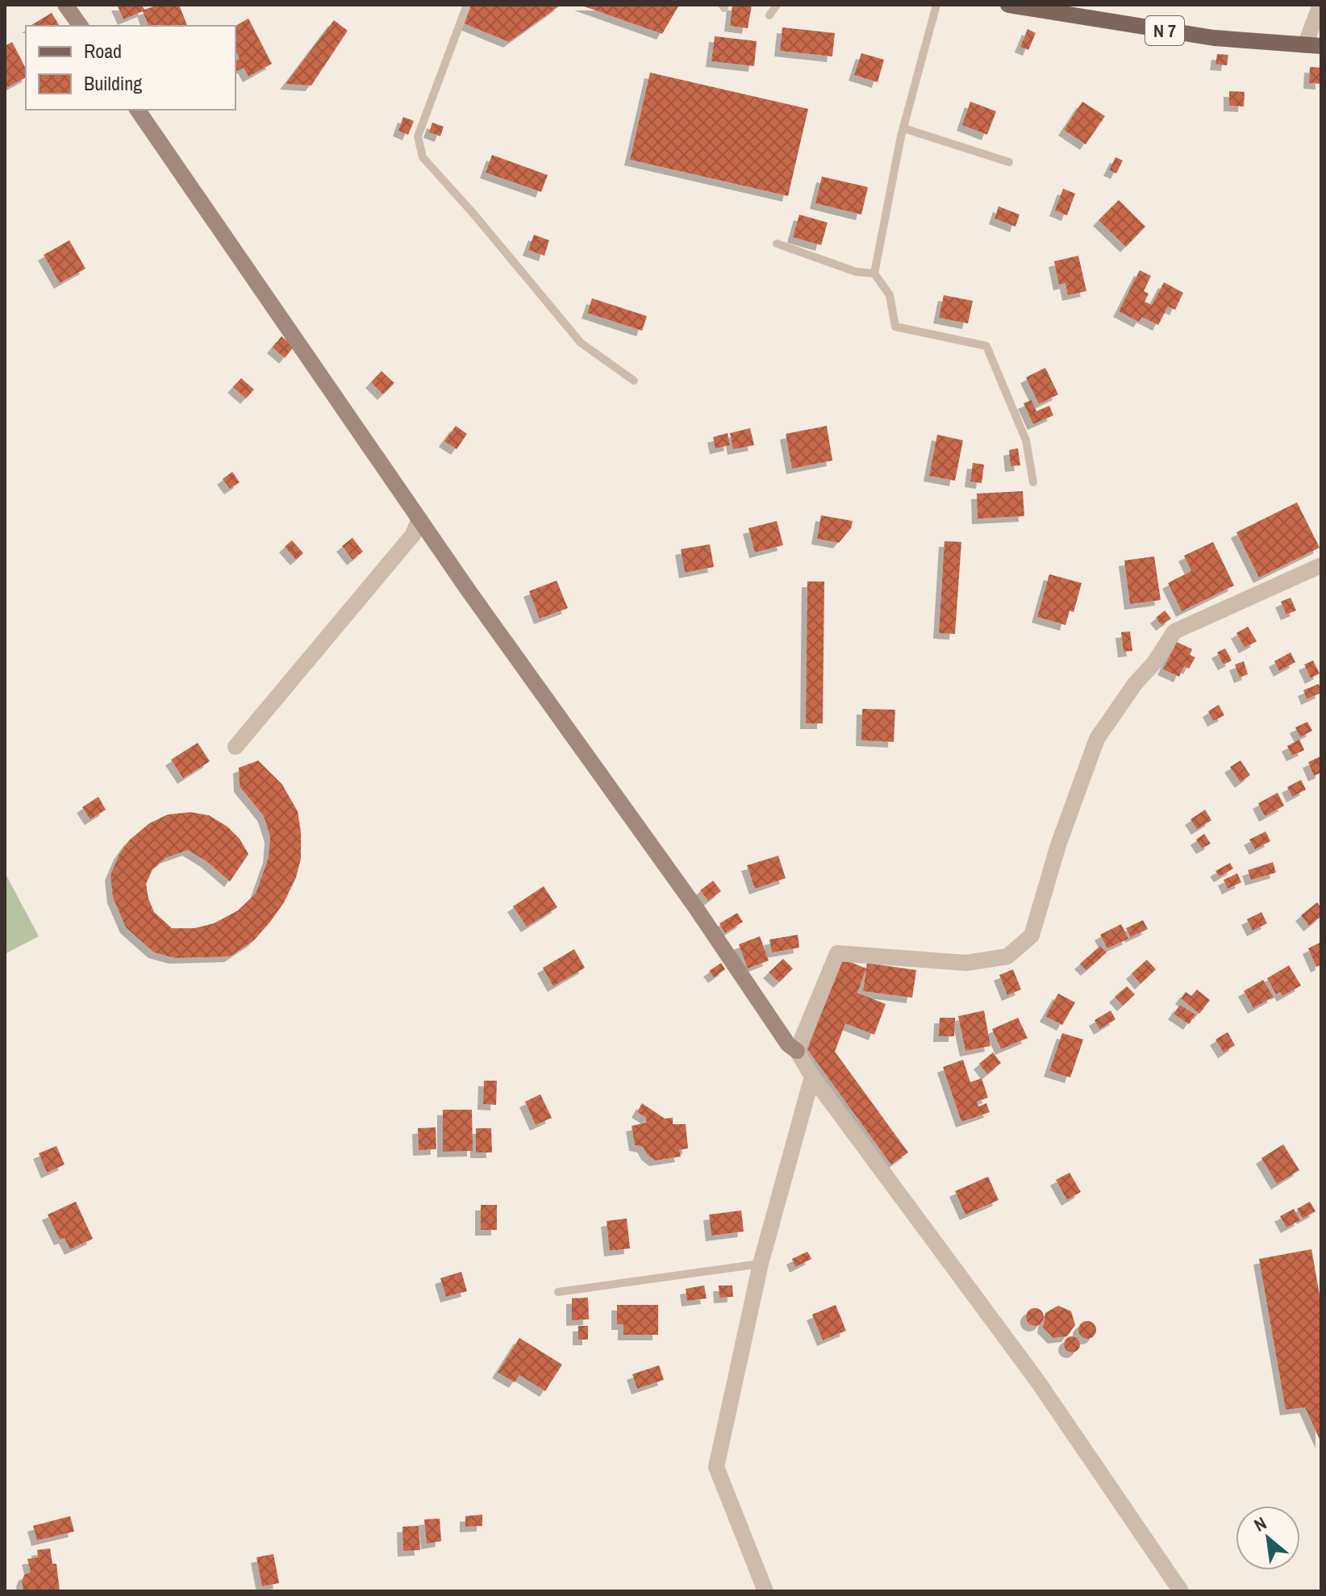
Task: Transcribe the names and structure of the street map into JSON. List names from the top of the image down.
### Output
{
  "streets": {
    "main road": ["N 7"]
  },
  "legend": ["Road", "Building"],
  "north": "top left"
}
